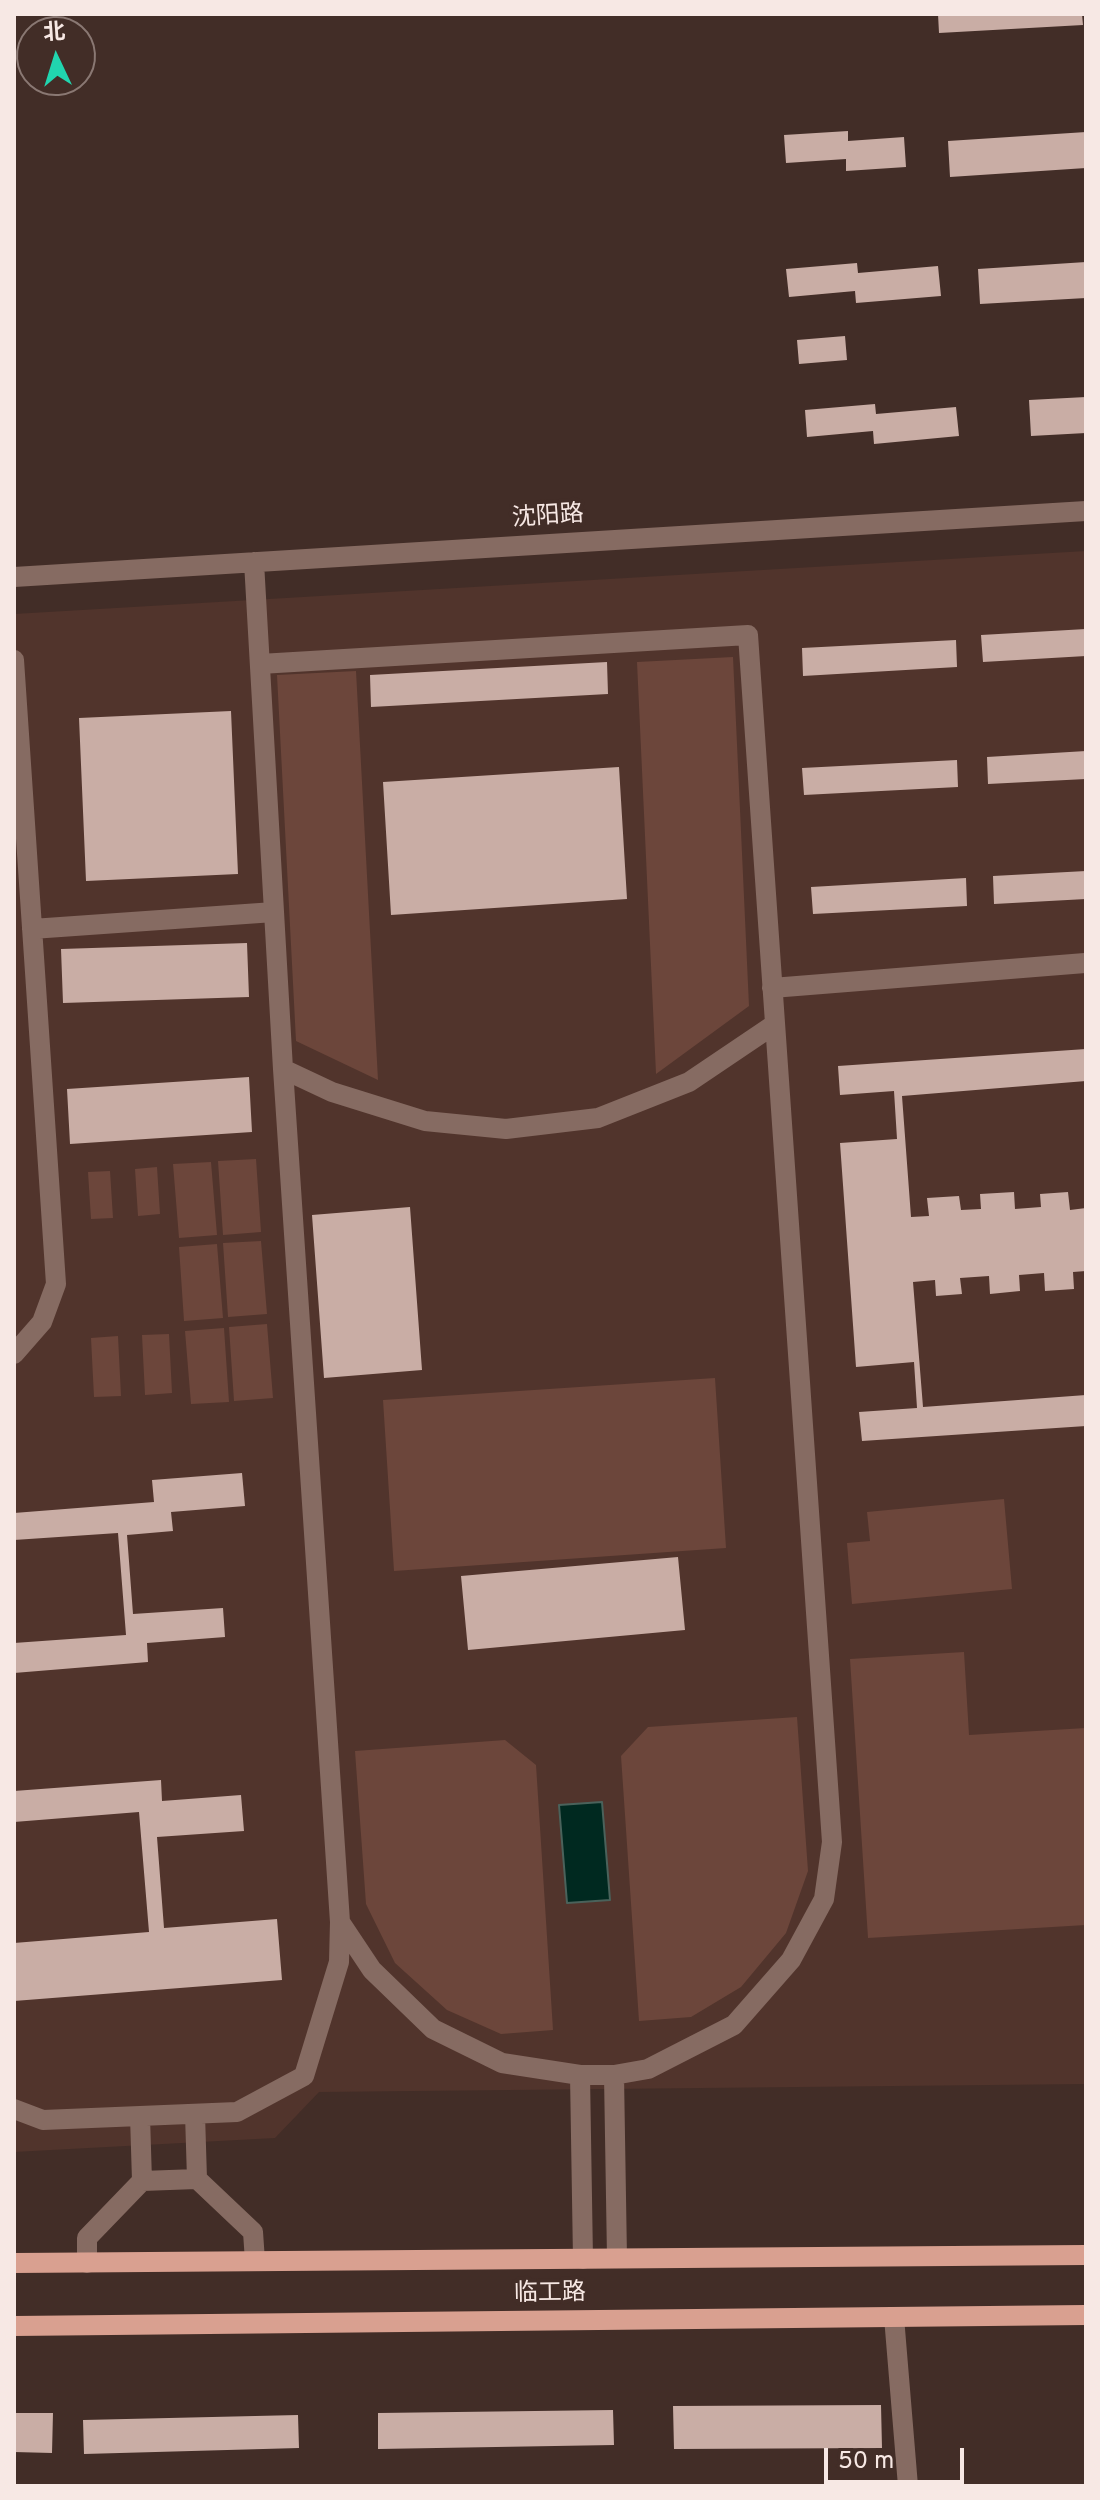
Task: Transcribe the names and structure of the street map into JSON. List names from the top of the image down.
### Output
{
  "streets": {
    "main road": ["临工路"],
    "street": ["沈阳路"]
  },
  "scale_bar": "50 m",
  "north": "top"
}
